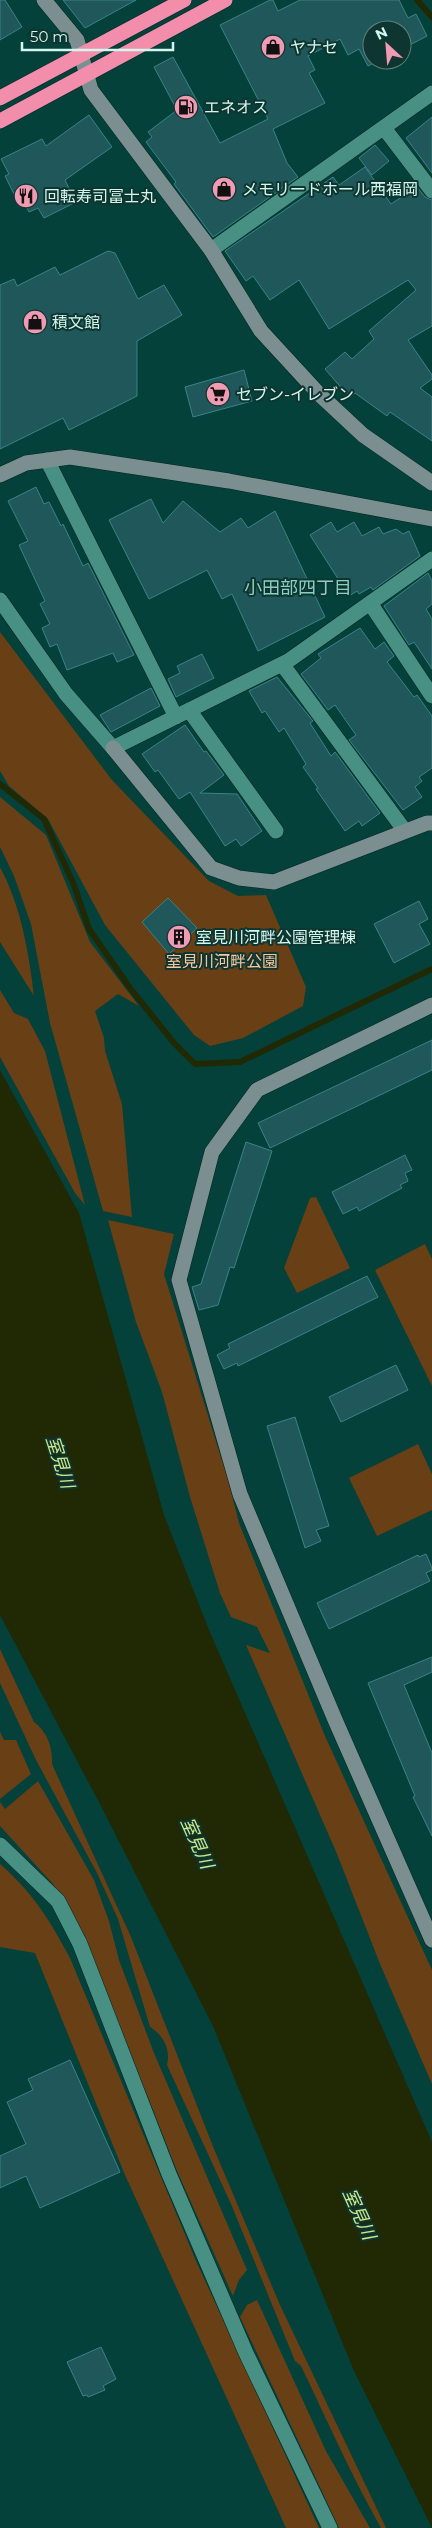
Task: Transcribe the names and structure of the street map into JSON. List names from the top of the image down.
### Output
{
  "districts": ["小田部四丁目"],
  "water": ["室見川"],
  "parks": ["室見川河畔公園"],
  "places": {
    "shop": ["ヤナセ", "メモリードホール西福岡", "積文館"],
    "fuel station": ["エネオス"],
    "restaurant": ["回転寿司冨士丸"],
    "supermarket": ["セブン-イレブン"],
    "building": ["室見川河畔公園管理棟"]
  },
  "scale_bar": "50 m",
  "north": "top left"
}
